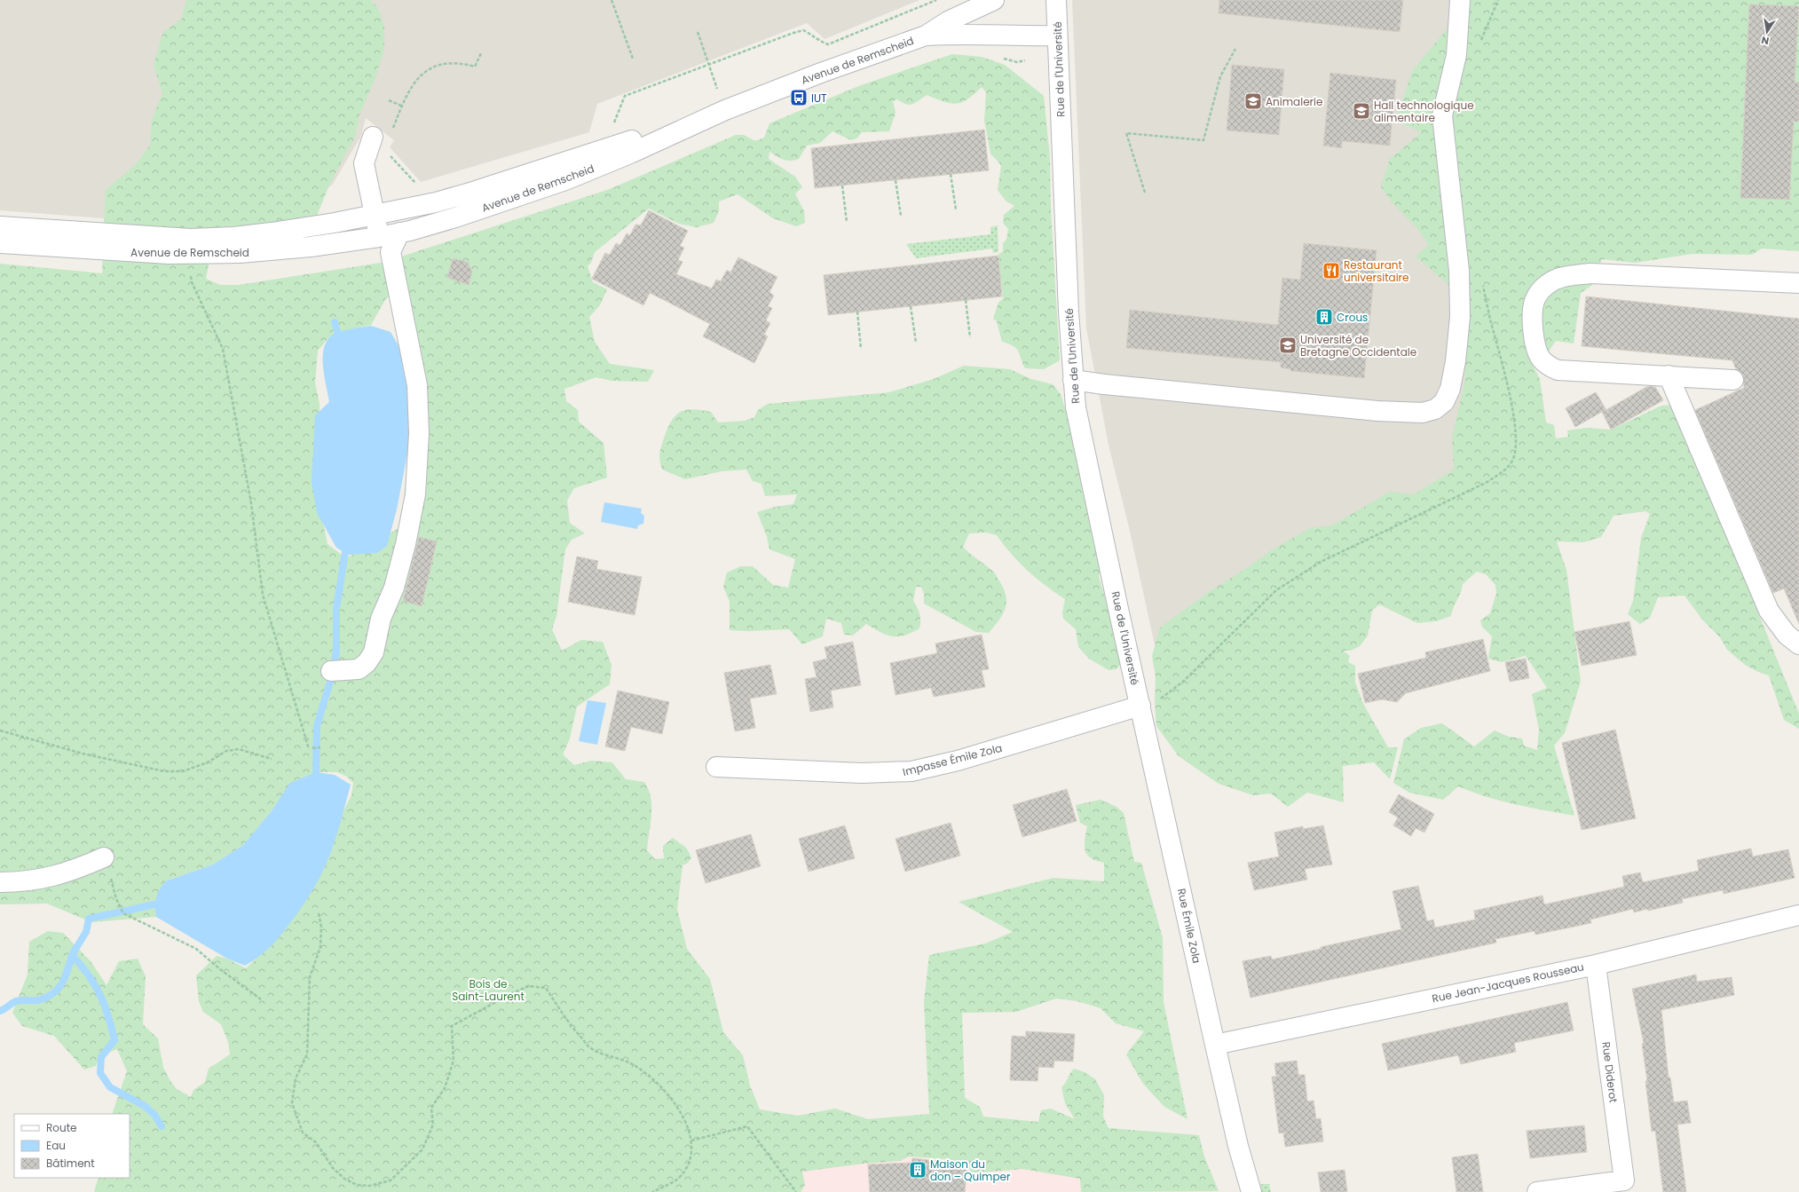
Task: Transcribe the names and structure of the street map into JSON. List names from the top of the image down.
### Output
{
  "streets": {
    "street": [
      "Avenue de Remscheid",
      "Rue de l'Université",
      "Impasse Émile Zola",
      "Rue Émile Zola",
      "Rue Jean-Jacques Rousseau",
      "Rue Diderot"
    ]
  },
  "crossings": [
    ["Avenue de Remscheid", "Rue de l'Université"],
    ["Rue de l'Université", "Impasse Émile Zola"],
    ["Rue de l'Université", "Rue Émile Zola"],
    ["Impasse Émile Zola", "Rue Émile Zola"],
    ["Rue Émile Zola", "Rue Jean-Jacques Rousseau"],
    ["Rue Jean-Jacques Rousseau", "Rue Diderot"]
  ],
  "parks": ["Bois de Saint-Laurent"],
  "places": {
    "bus stop": ["IUT"],
    "school or university": ["Animalerie", "Hall technologique alimentaire", "Université de Bretagne Occidentale"],
    "restaurant": ["Restaurant universitaire"],
    "building": ["Crous", "Maison du don – Quimper"]
  },
  "legend": ["Route", "Eau", "Bâtiment"],
  "north": "bottom"
}
